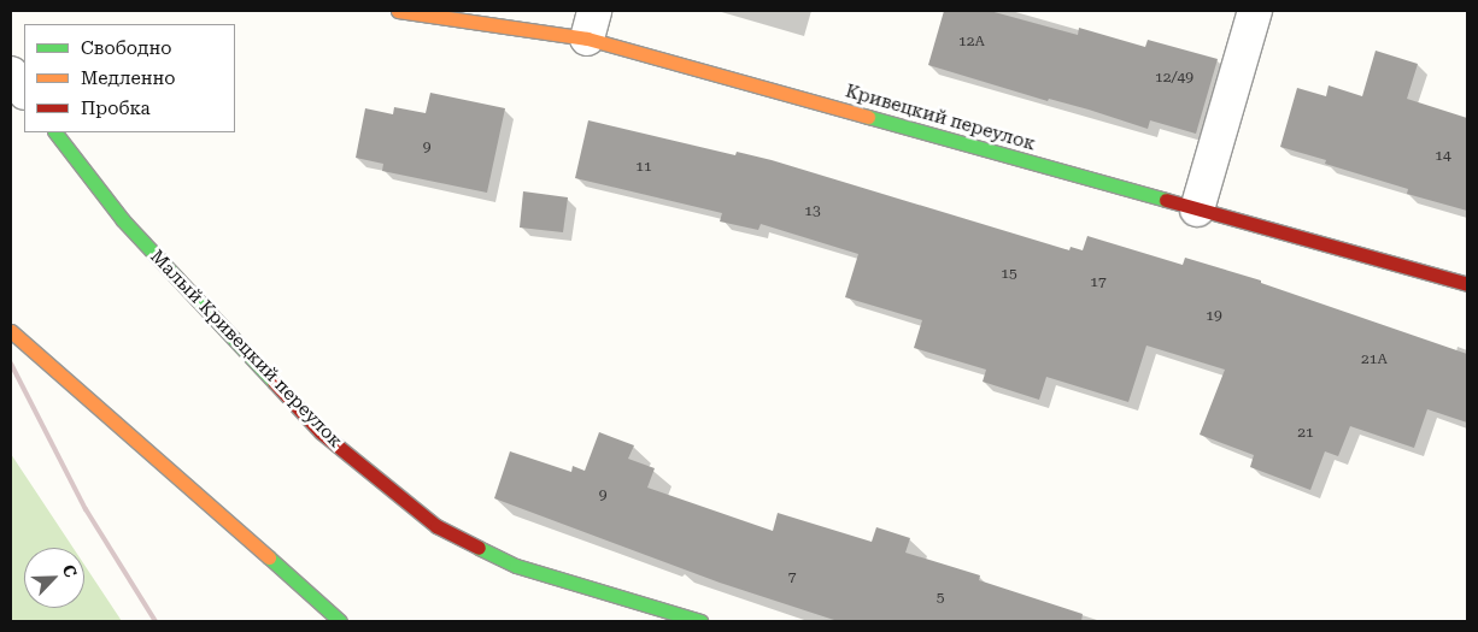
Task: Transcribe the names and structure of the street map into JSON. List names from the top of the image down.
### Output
{
  "streets": {
    "street": ["Кривецкий переулок", "Малый Кривецкий переулок"]
  },
  "house_numbers": [
    "12А",
    "12/49",
    "9",
    "14",
    "11",
    "13",
    "15",
    "17",
    "19",
    "21А",
    "21",
    "9",
    "7",
    "5"
  ],
  "legend": ["Свободно", "Медленно", "Пробка"],
  "north": "top right"
}
